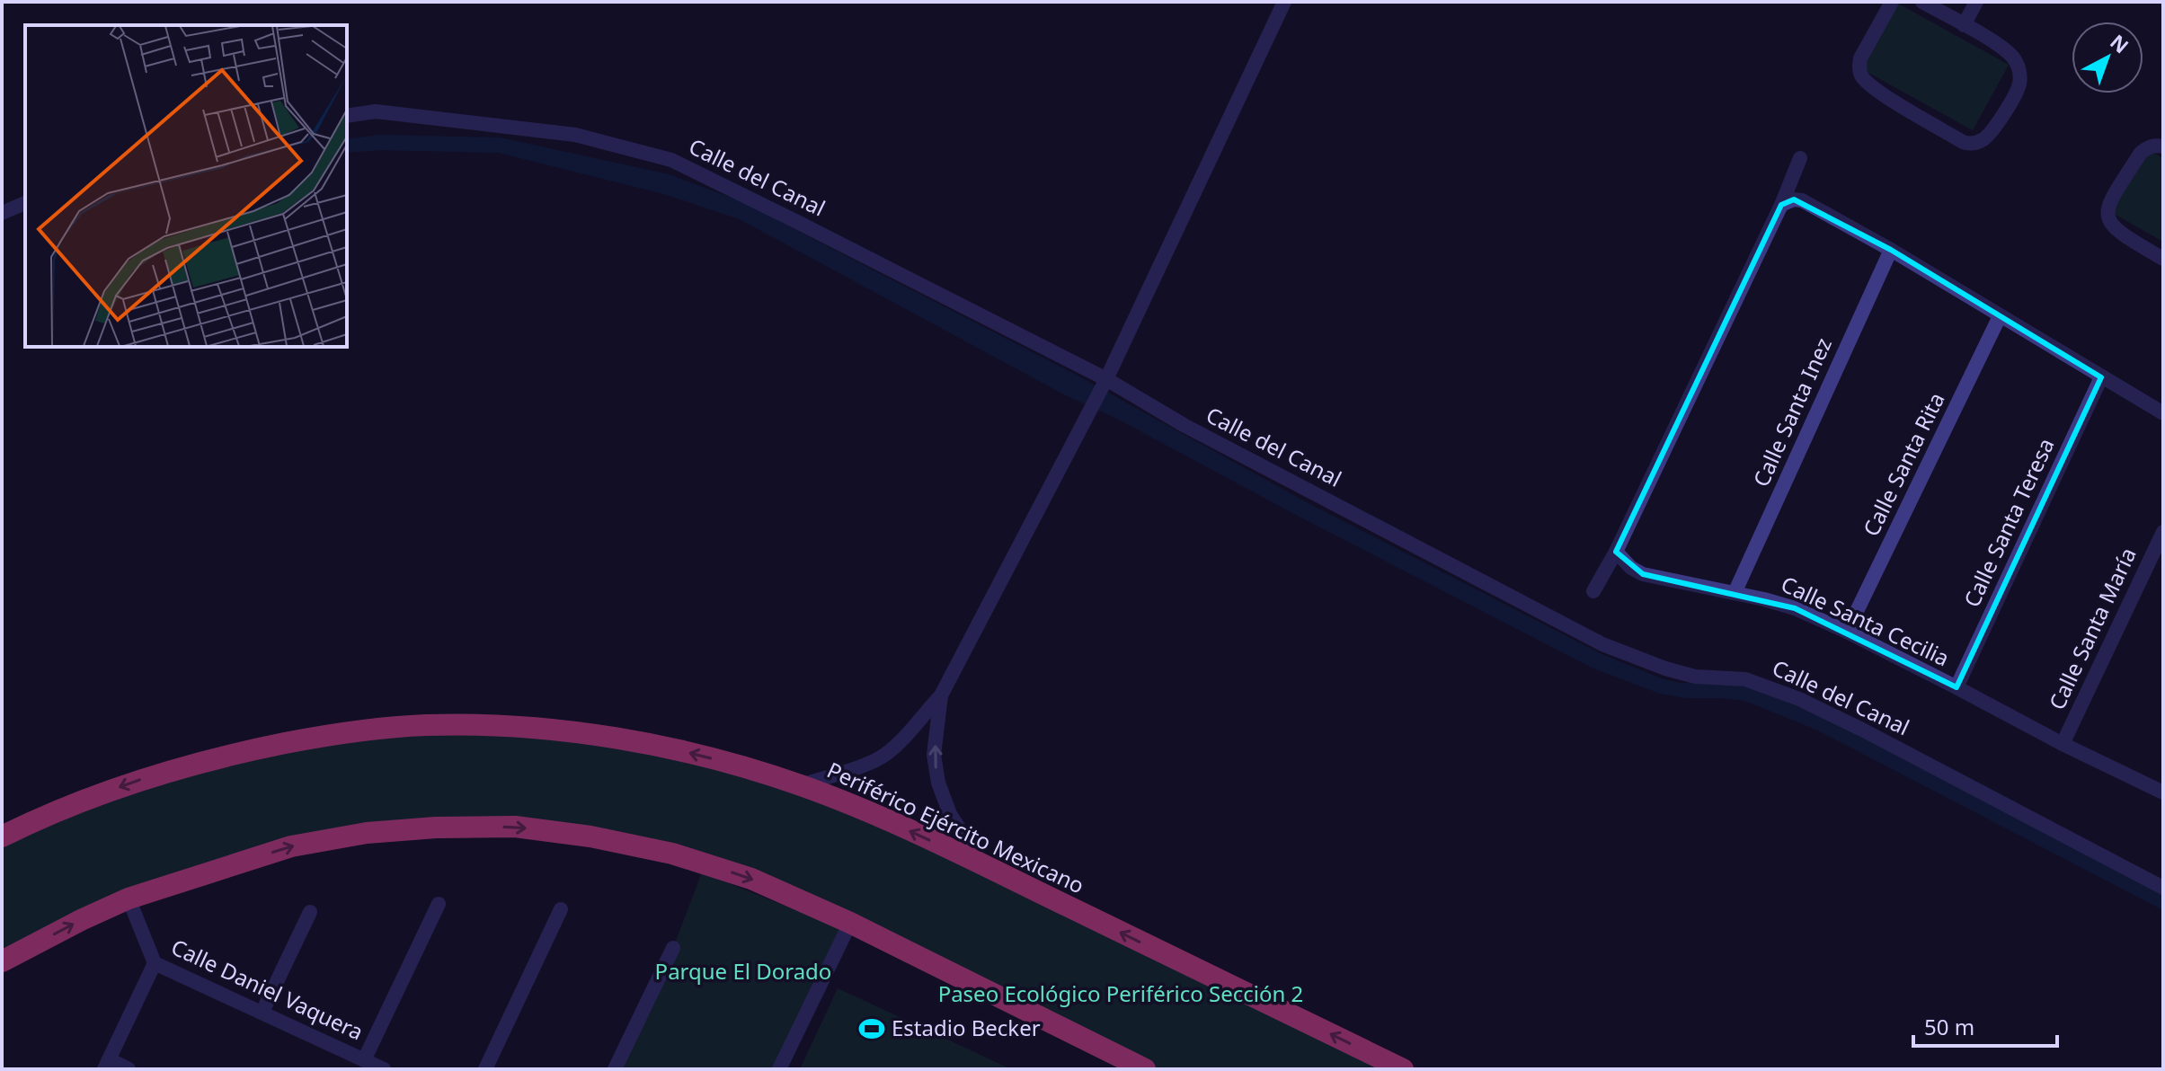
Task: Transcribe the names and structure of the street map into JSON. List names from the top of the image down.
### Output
{
  "streets": {
    "highway": ["Periférico Ejército Mexicano"],
    "street": [
      "Calle del Canal",
      "Calle Santa Inez",
      "Calle Santa Rita",
      "Calle Santa Teresa",
      "Calle Santa Cecilia",
      "Calle Santa María",
      "Calle Daniel Vaquera"
    ]
  },
  "crossings": [
    ["Calle Santa Inez", "Calle Santa Cecilia"],
    ["Calle Santa Rita", "Calle Santa Cecilia"],
    ["Calle Santa Teresa", "Calle Santa Cecilia"],
    ["Calle Santa Cecilia", "Calle Santa María"]
  ],
  "parks": ["Parque El Dorado", "Paseo Ecológico Periférico Sección 2"],
  "places": {
    "sports": ["Estadio Becker"]
  },
  "scale_bar": "50 m",
  "north": "top right"
}
